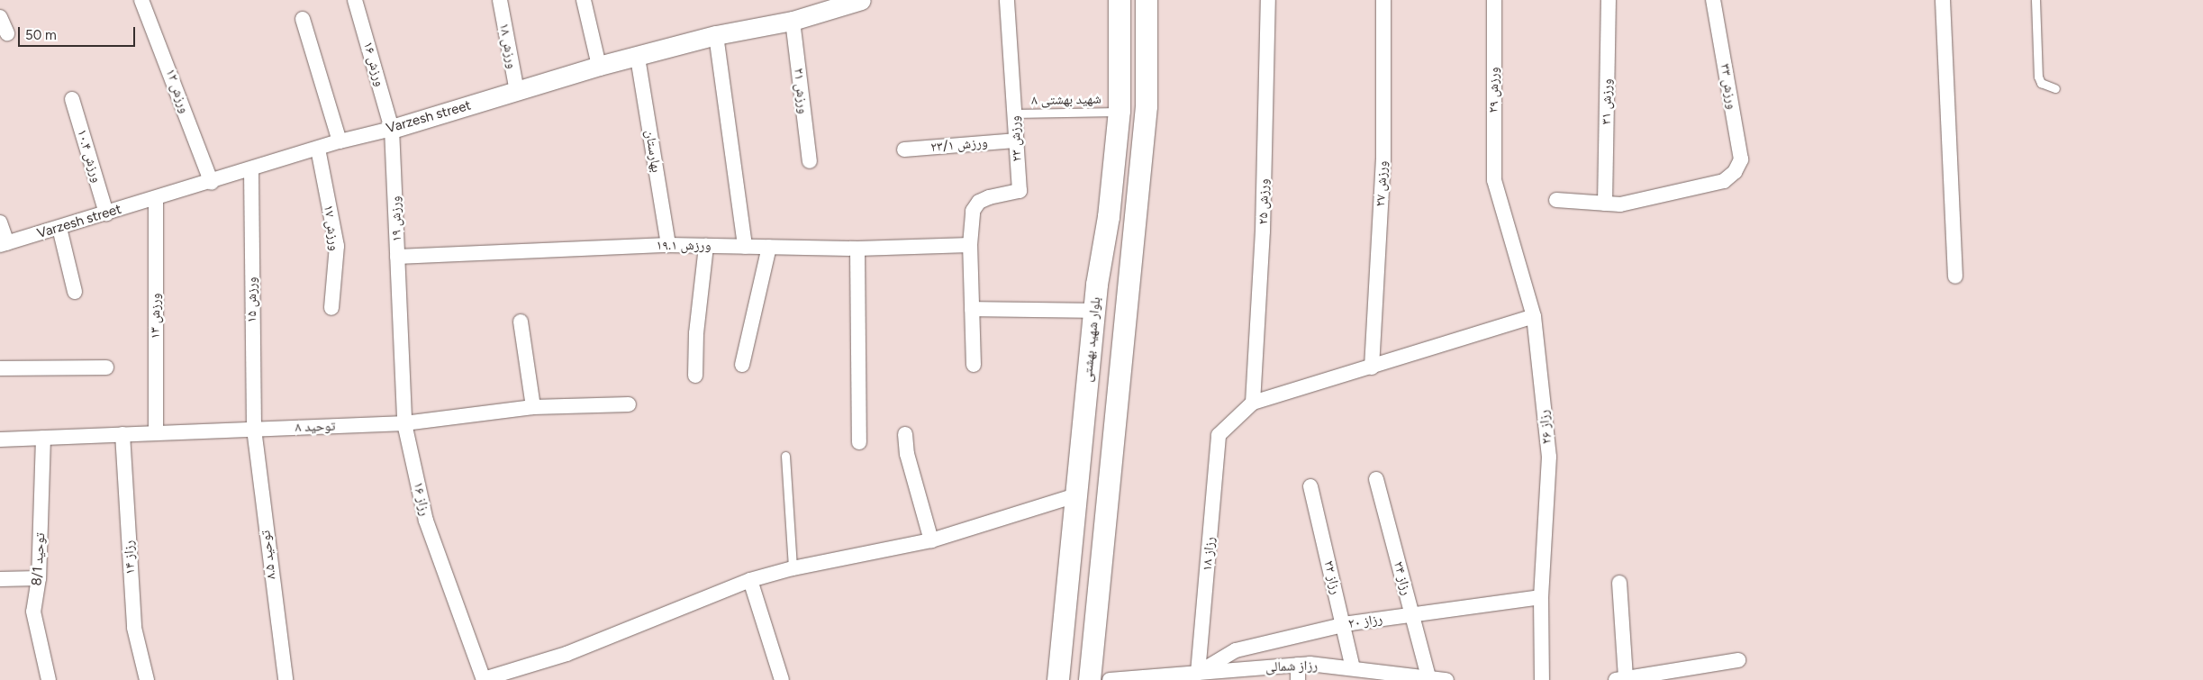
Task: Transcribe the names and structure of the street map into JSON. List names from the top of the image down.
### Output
{
  "streets": {
    "main road": ["بلوار شهید بهشتی"],
    "street": [
      "ورزش ۱۸",
      "ورزش ۱۶",
      "ورزش ۳۳",
      "ورزش ۲۹",
      "ورزش ۱۲",
      "ورزش ۲۱",
      "ورزش ۳۱",
      "Varzesh street",
      "ورزش ۲۳",
      "ورزش ۲۳/۱",
      "بهارستان",
      "ورزش ۱۰.۴",
      "ورزش ۲۷",
      "ورزش ۲۵",
      "ورزش ۱۹",
      "ورزش ۱۷",
      "ورزش ۱۹.۱",
      "ورزش ۱۵",
      "ورزش ۱۳",
      "توحید ۸",
      "رزاز ۲۶",
      "رزاز ۱۶",
      "رزاز ۱۸",
      "توحید ۸.۵",
      "رزاز ۱۴",
      "توحید 8/1",
      "رزاز ۲۲",
      "رزاز ۲۴",
      "رزاز ۲۰",
      "رزاز شمالی"
    ],
    "lane": ["شهید بهشتی ۸"]
  },
  "crossings": [
    ["ورزش ۱۸", "Varzesh street"],
    ["ورزش ۱۶", "Varzesh street"],
    ["ورزش ۱۶", "ورزش ۱۹"],
    ["ورزش ۳۳", "ورزش ۳۱"],
    ["ورزش ۲۹", "رزاز ۲۶"],
    ["ورزش ۱۲", "Varzesh street"],
    ["ورزش ۲۱", "Varzesh street"],
    ["شهید بهشتی ۸", "ورزش ۲۳"],
    ["شهید بهشتی ۸", "بلوار شهید بهشتی"],
    ["Varzesh street", "بهارستان"],
    ["Varzesh street", "ورزش ۱۰.۴"],
    ["Varzesh street", "ورزش ۱۹"],
    ["Varzesh street", "ورزش ۱۷"],
    ["Varzesh street", "ورزش ۱۵"],
    ["Varzesh street", "ورزش ۱۳"],
    ["ورزش ۲۳", "ورزش ۲۳/۱"],
    ["ورزش ۲۳", "ورزش ۱۹.۱"],
    ["بهارستان", "ورزش ۱۹.۱"],
    ["ورزش ۲۵", "رزاز ۱۸"],
    ["ورزش ۱۹", "ورزش ۱۹.۱"],
    ["ورزش ۱۹", "رزاز ۱۶"],
    ["ورزش ۱۵", "توحید ۸"],
    ["ورزش ۱۵", "توحید ۸.۵"],
    ["ورزش ۱۳", "توحید ۸"],
    ["توحید ۸", "رزاز ۱۶"],
    ["توحید ۸", "توحید ۸.۵"],
    ["توحید ۸", "رزاز ۱۴"],
    ["توحید ۸", "توحید 8/1"],
    ["رزاز ۲۶", "رزاز ۲۰"],
    ["رزاز ۱۸", "رزاز ۲۰"],
    ["رزاز ۱۸", "رزاز شمالی"],
    ["رزاز ۲۲", "رزاز ۲۰"],
    ["رزاز ۲۲", "رزاز شمالی"],
    ["رزاز ۲۴", "رزاز ۲۰"],
    ["رزاز ۲۴", "رزاز شمالی"],
    ["رزاز ۲۰", "رزاز شمالی"]
  ],
  "scale_bar": "50 m"
}
